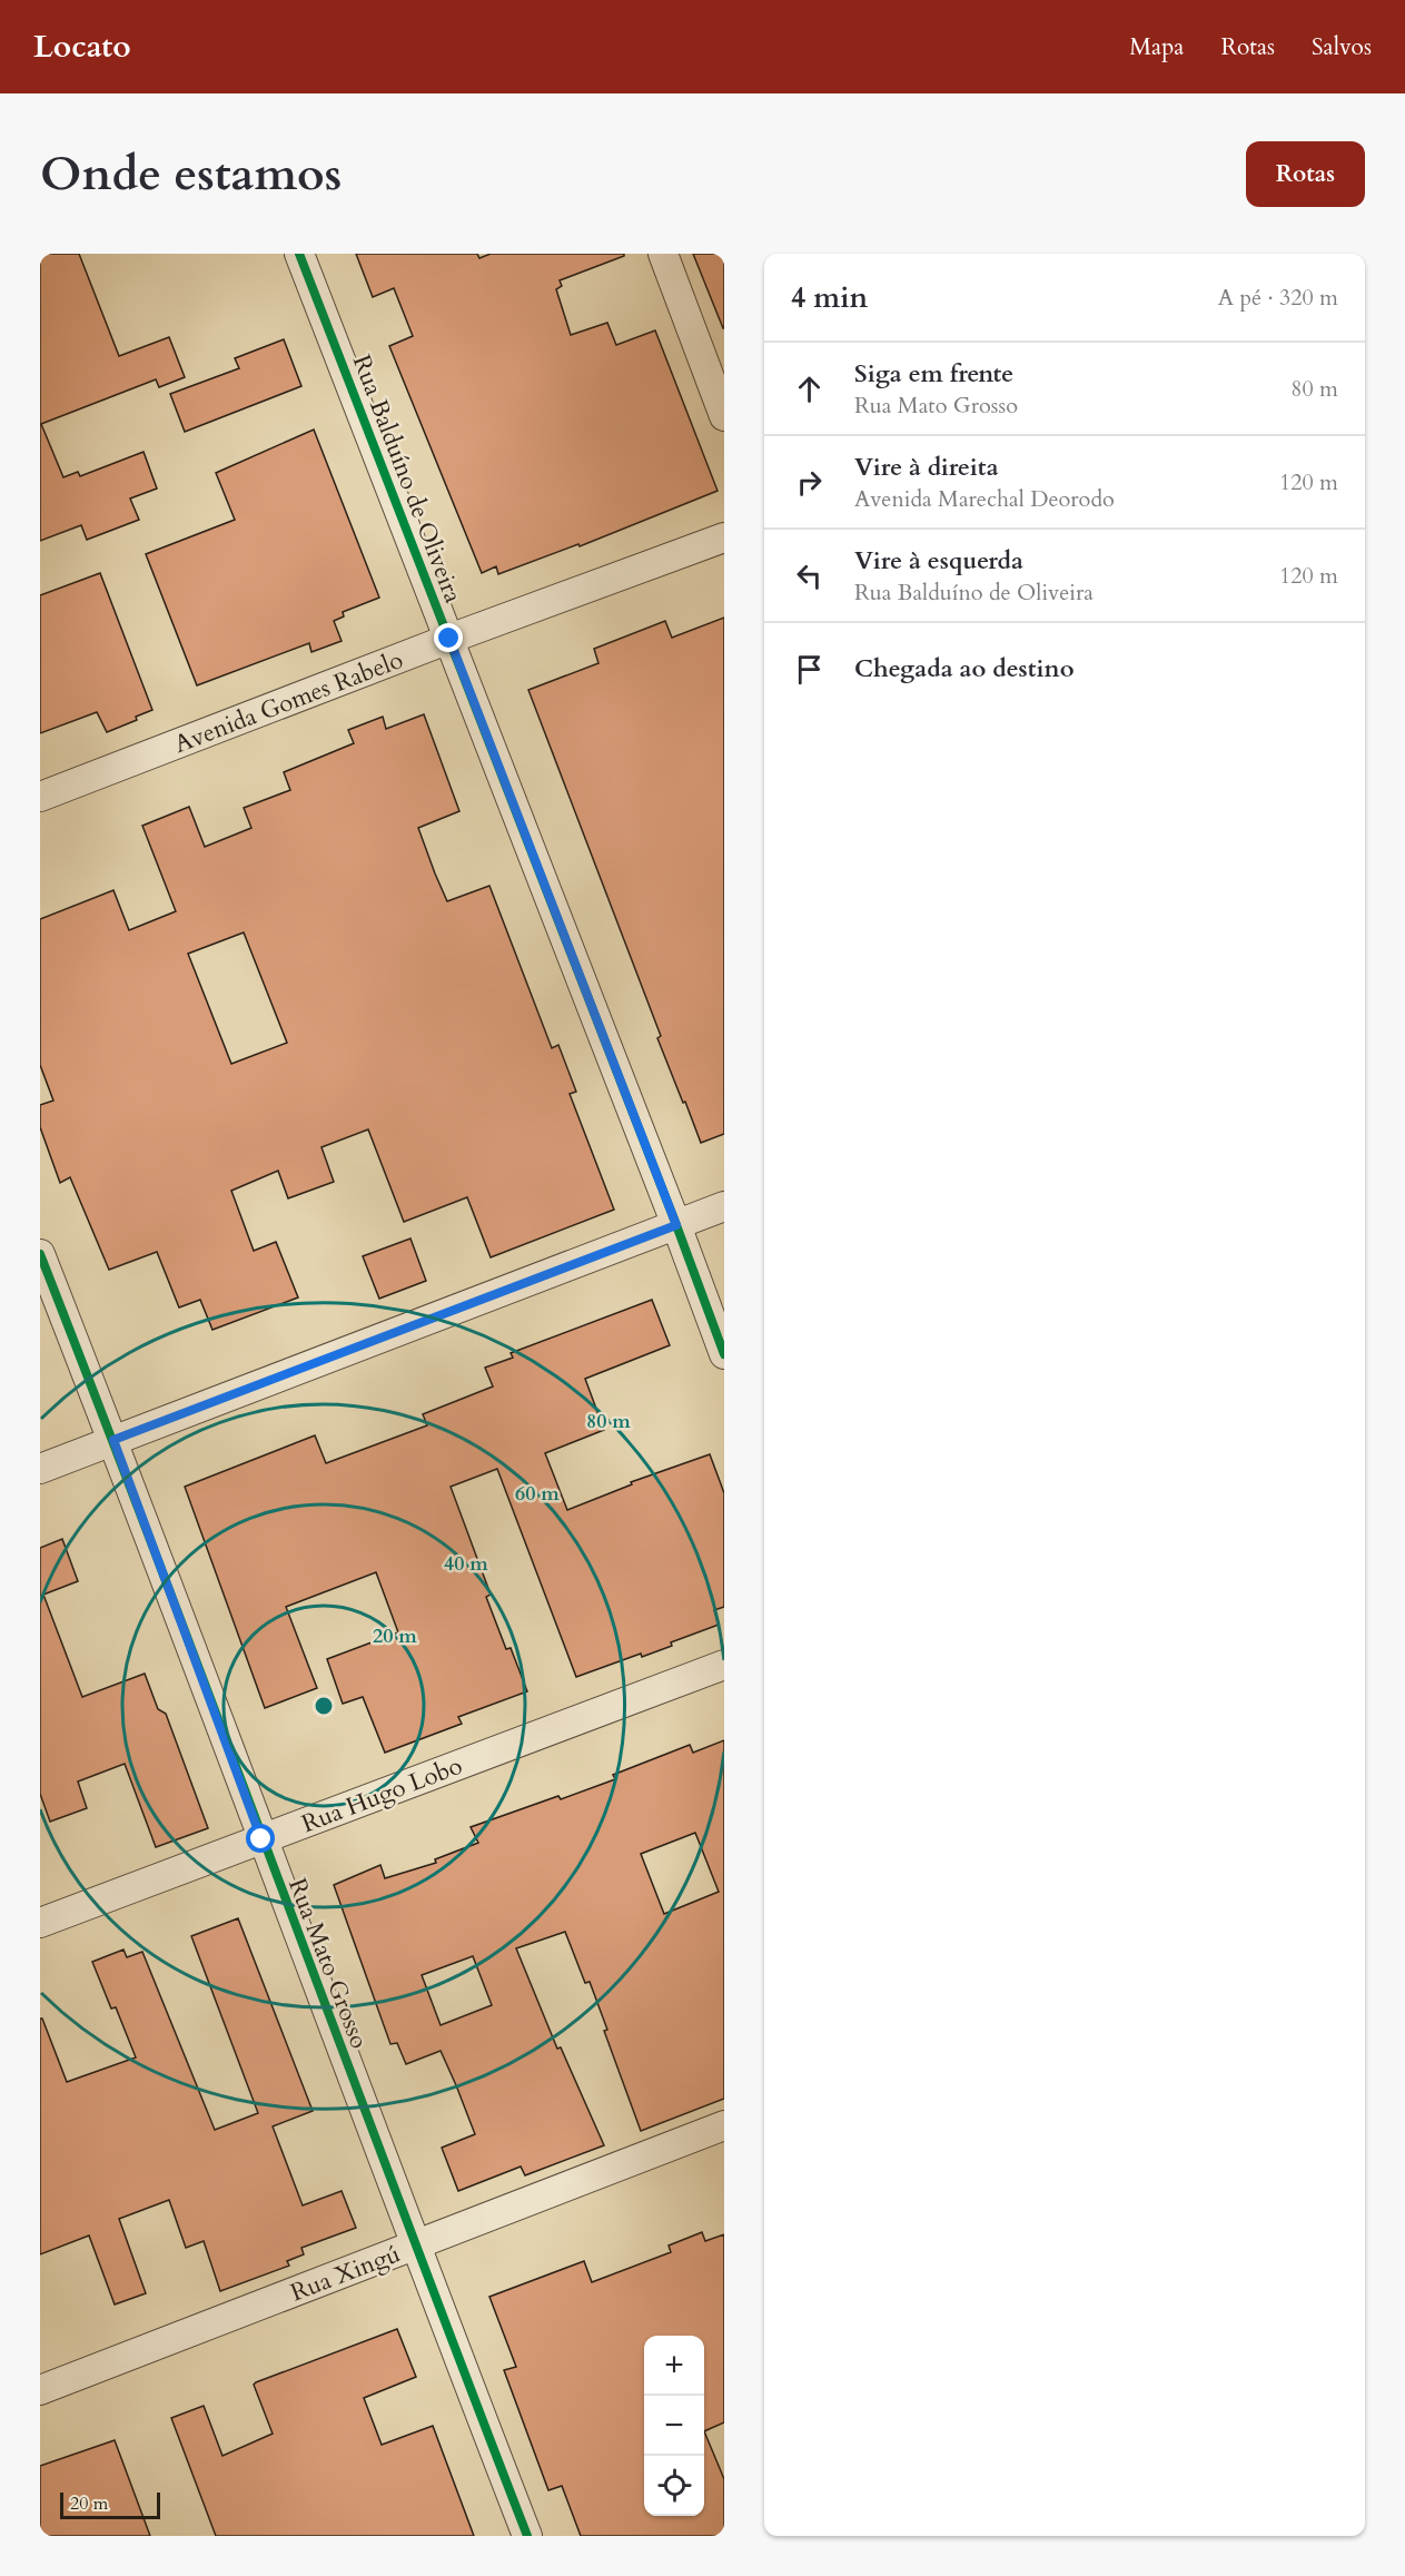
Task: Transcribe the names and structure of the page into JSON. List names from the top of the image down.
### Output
{
  "streets": {
    "street": [
      "Rua Balduíno de Oliveira",
      "Avenida Gomes Rabelo",
      "Rua Hugo Lobo",
      "Rua Mato Grosso",
      "Rua Xingú"
    ]
  },
  "crossings": [
    ["Rua Balduíno de Oliveira", "Avenida Gomes Rabelo"],
    ["Rua Hugo Lobo", "Rua Mato Grosso"],
    ["Rua Mato Grosso", "Rua Xingú"]
  ],
  "scale_bar": "20 m",
  "page": {
    "header": "Locato",
    "nav": ["Mapa", "Rotas", "Salvos"],
    "buttons": "Rotas",
    "title": "Onde estamos",
    "heading": ["4 min", "A pé · 320 m"],
    "list": [
      ["Siga em frente", "Rua Mato Grosso", "80 m"],
      ["Vire à direita", "Avenida Marechal Deorodo", "120 m"],
      ["Vire à esquerda", "Rua Balduíno de Oliveira", "120 m"],
      "Chegada ao destino"
    ],
    "map_buttons": ["+", "−"],
    "scale": "20 m"
  },
  "rings": [
    "80 m",
    "60 m",
    "40 m",
    "20 m"
  ]
}
